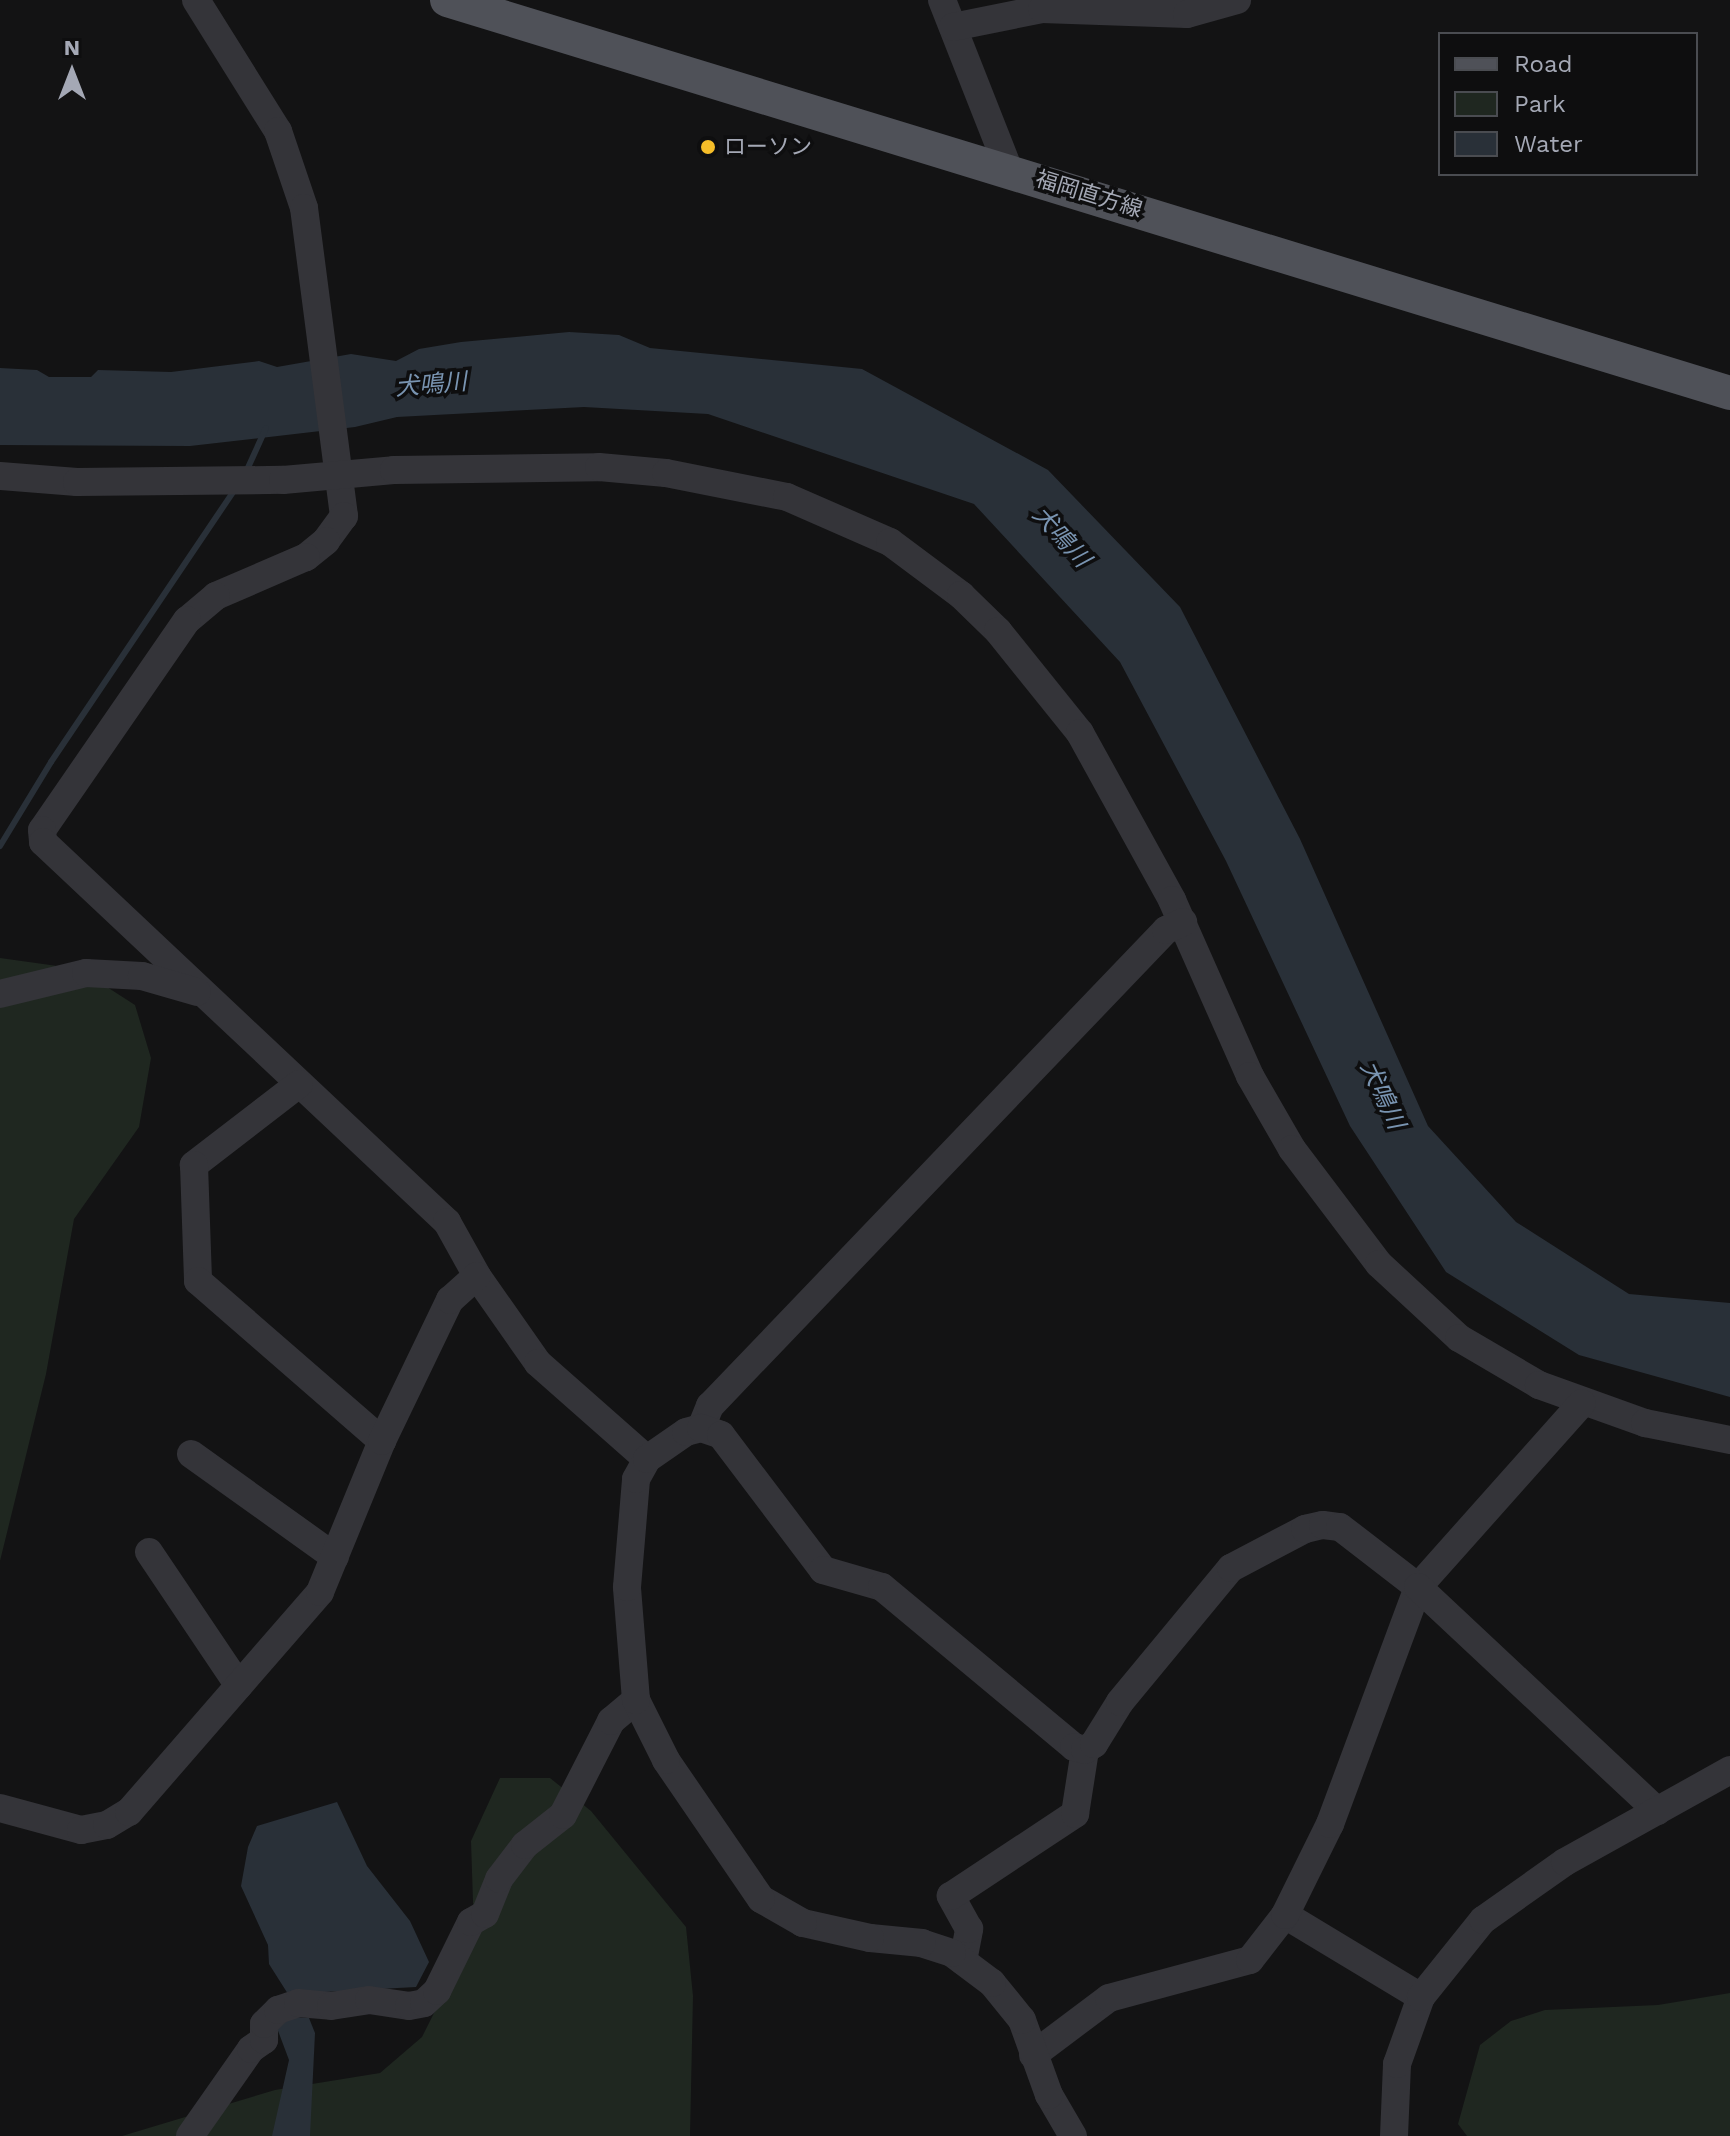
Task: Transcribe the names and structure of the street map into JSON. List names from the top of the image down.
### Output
{
  "streets": {
    "main road": ["福岡直方線"]
  },
  "water": ["犬鳴川"],
  "places": ["ローソン"],
  "legend": ["Road", "Park", "Water"],
  "north": "top"
}
